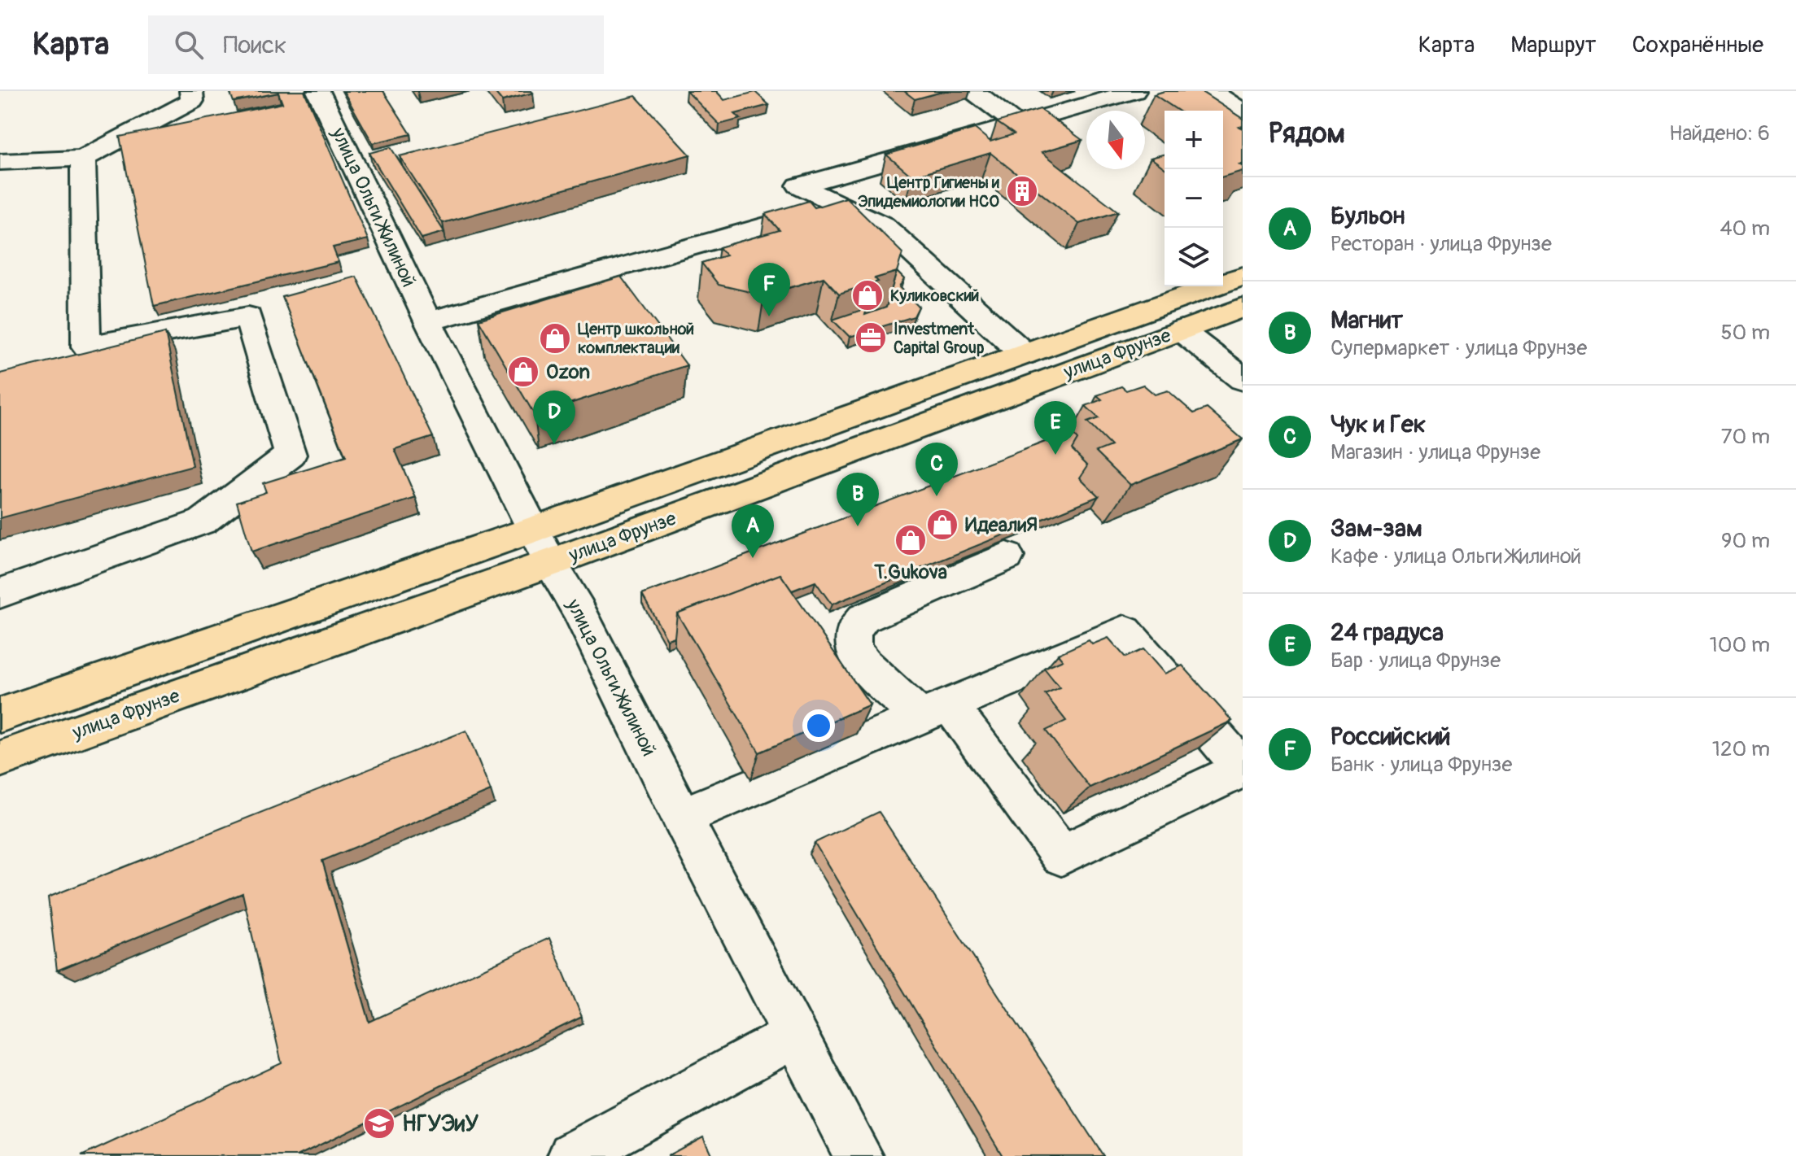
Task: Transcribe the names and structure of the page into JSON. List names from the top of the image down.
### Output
{
  "streets": {
    "main road": ["улица Фрунзе"],
    "street": ["улица Ольги Жилиной"]
  },
  "crossings": [
    ["улица Ольги Жилиной", "улица Фрунзе"]
  ],
  "places": {
    "building": ["Центр Гигиены и Эпидемиологии НСО"],
    "shop": [
      "Куликовский",
      "Центр школьной комплектации",
      "Ozon",
      "ИдеалиЯ",
      "T.Gukova"
    ],
    "office": ["Investment Capital Group"],
    "school or university": ["НГУЭиУ"]
  },
  "north": "bottom",
  "page": {
    "header": "Карта",
    "search": "Поиск",
    "nav": ["Карта", "Маршрут", "Сохранённые"],
    "heading": ["Рядом", "Найдено: 6"],
    "map_buttons": ["+", "−"],
    "list": [
      {
        "mark": "A",
        "name": "Бульон",
        "note": "Ресторан · улица Фрунзе",
        "value": "40 m"
      },
      {
        "mark": "B",
        "name": "Магнит",
        "note": "Супермаркет · улица Фрунзе",
        "value": "50 m"
      },
      {
        "mark": "C",
        "name": "Чук и Гек",
        "note": "Магазин · улица Фрунзе",
        "value": "70 m"
      },
      {
        "mark": "D",
        "name": "Зам-зам",
        "note": "Кафе · улица Ольги Жилиной",
        "value": "90 m"
      },
      {
        "mark": "E",
        "name": "24 градуса",
        "note": "Бар · улица Фрунзе",
        "value": "100 m"
      },
      {
        "mark": "F",
        "name": "Российский",
        "note": "Банк · улица Фрунзе",
        "value": "120 m"
      }
    ],
    "pins": [
      "F",
      "D",
      "E",
      "C",
      "B",
      "A"
    ]
  }
}
